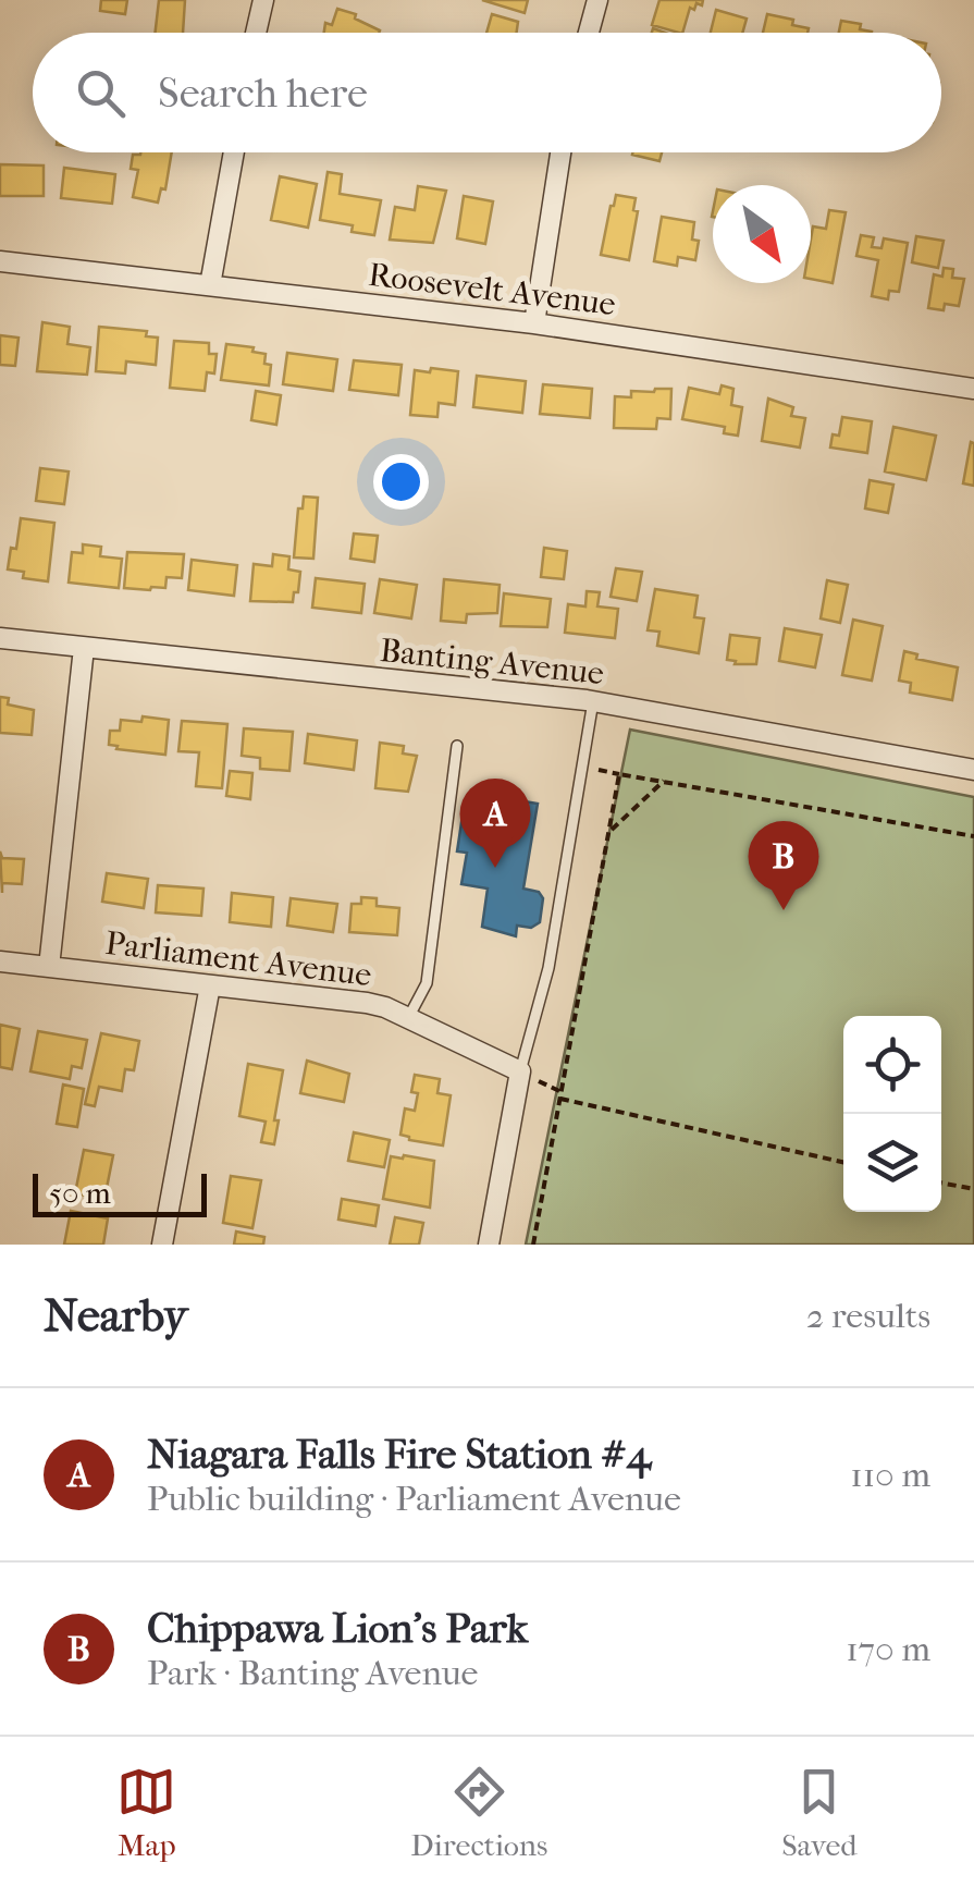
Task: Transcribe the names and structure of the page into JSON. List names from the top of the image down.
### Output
{
  "streets": {
    "street": ["Roosevelt Avenue", "Banting Avenue", "Parliament Avenue"]
  },
  "scale_bar": "50 m",
  "north": "bottom right",
  "page": {
    "search": "Search here",
    "pins": ["A", "B"],
    "scale": "50 m",
    "heading": ["Nearby", "2 results"],
    "list": [
      {
        "mark": "A",
        "name": "Niagara Falls Fire Station #4",
        "note": "Public building · Parliament Avenue",
        "value": "110 m"
      },
      {
        "mark": "B",
        "name": "Chippawa Lion's Park",
        "note": "Park · Banting Avenue",
        "value": "170 m"
      }
    ],
    "nav": ["Map", "Directions", "Saved"]
  }
}
